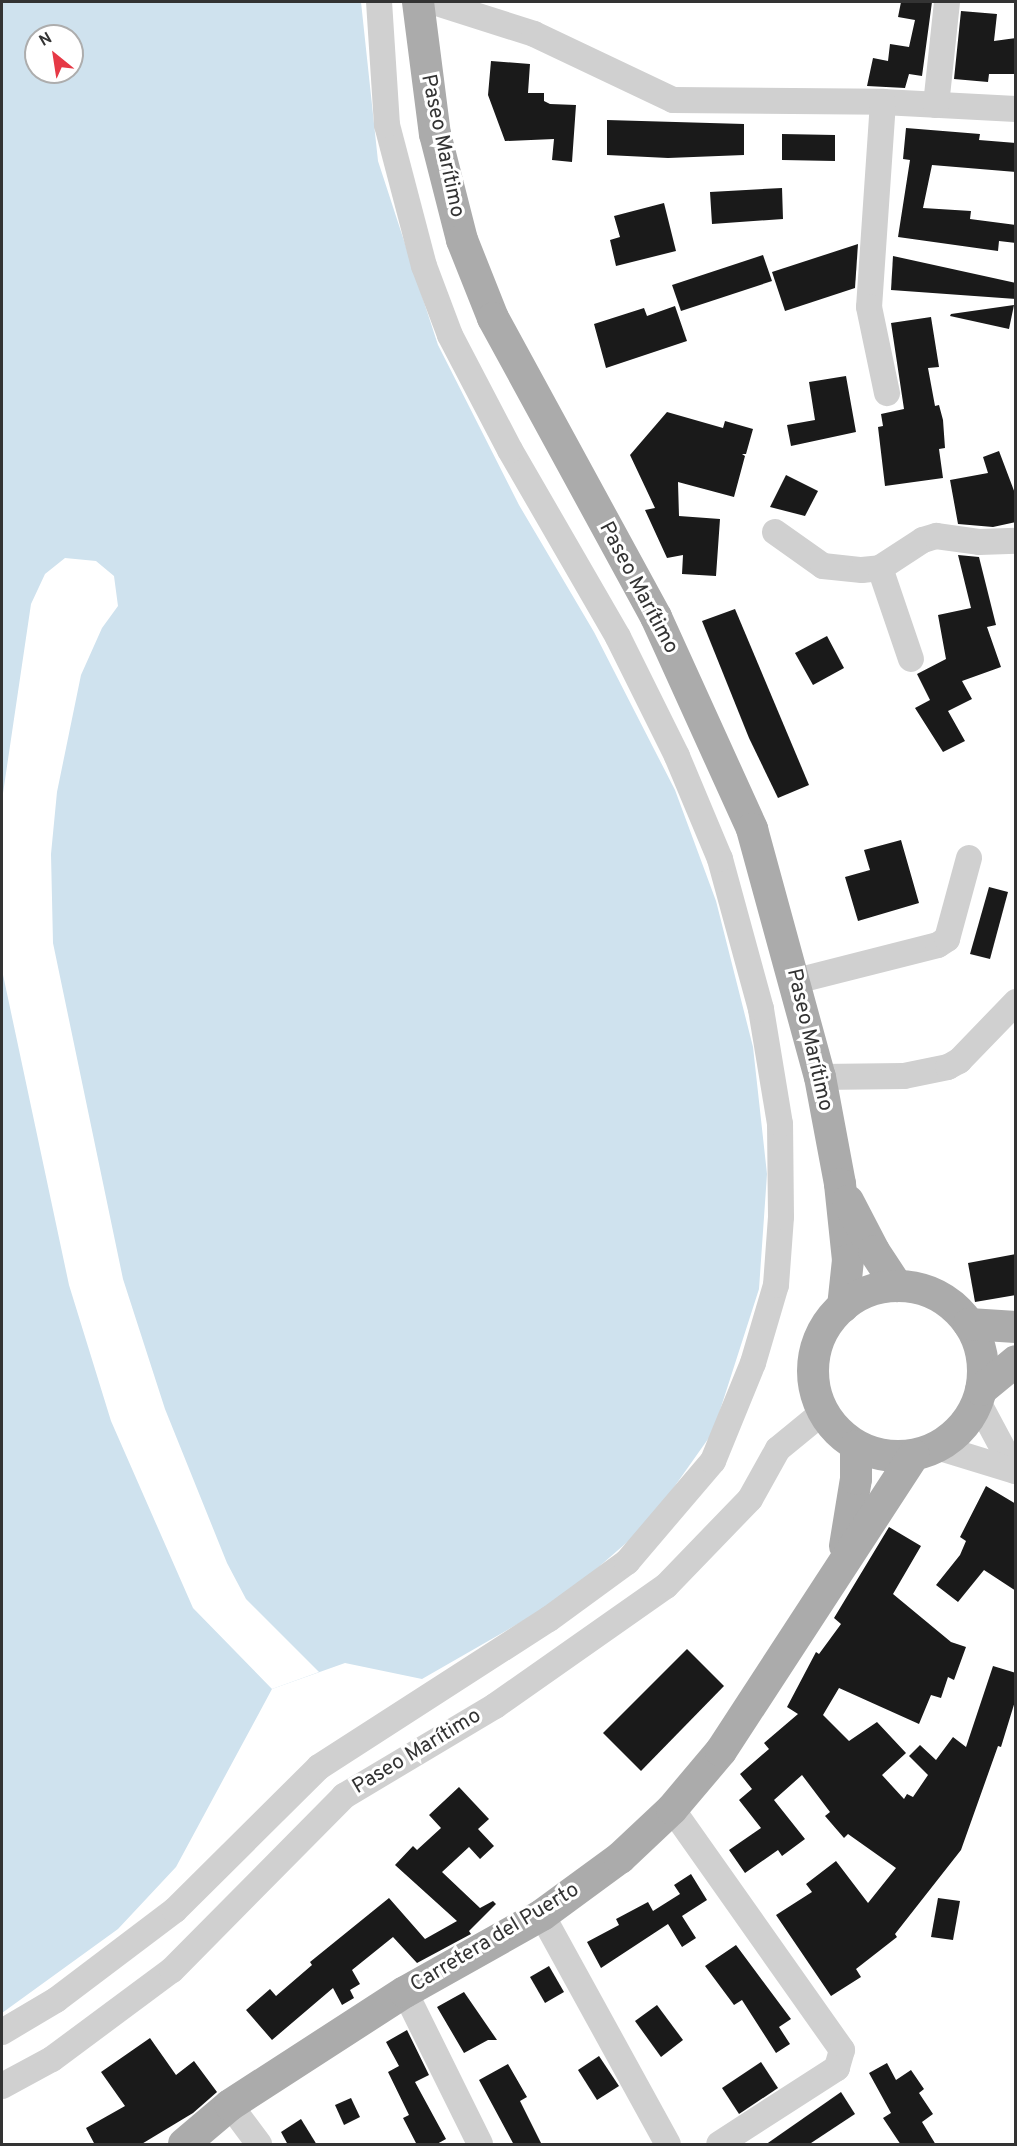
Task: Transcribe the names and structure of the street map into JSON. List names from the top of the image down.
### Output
{
  "streets": {
    "main road": ["Paseo Marítimo", "Carretera del Puerto"]
  },
  "crossings": [
    ["Paseo Marítimo", "Carretera del Puerto"]
  ],
  "north": "top left"
}
